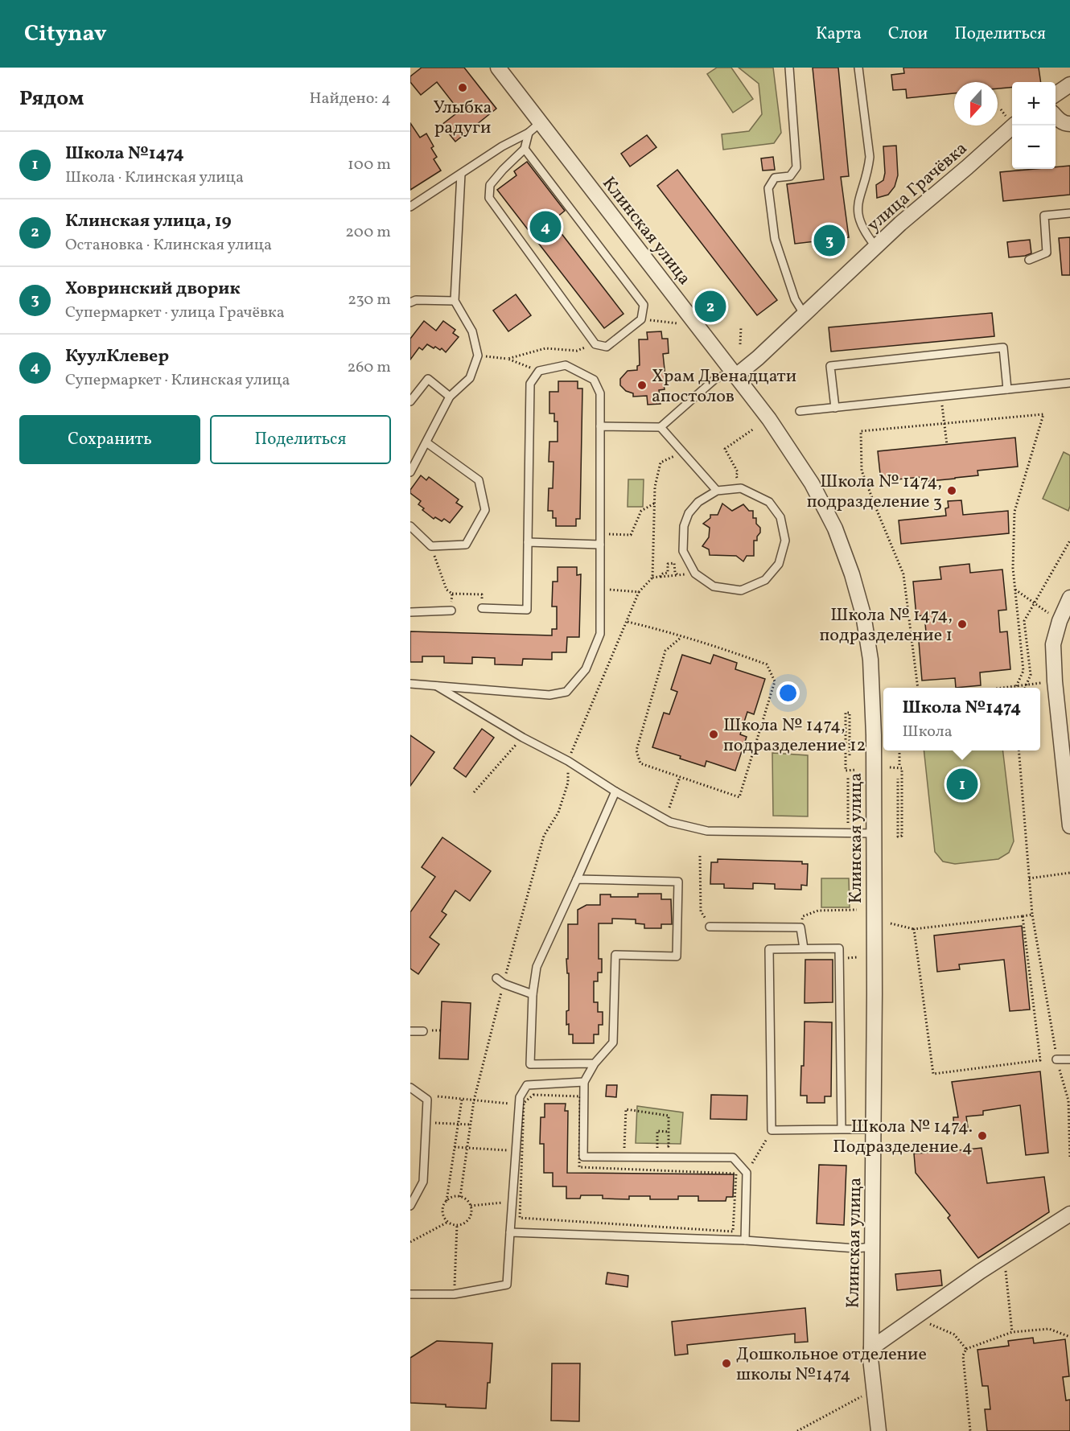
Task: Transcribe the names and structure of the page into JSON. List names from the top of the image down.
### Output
{
  "streets": {
    "street": ["улица Грачёвка", "Клинская улица"]
  },
  "crossings": [
    ["улица Грачёвка", "Клинская улица"]
  ],
  "places": [
    "Улыбка радуги",
    "Храм Двенадцати апостолов",
    "Школа № 1474, подразделение 3",
    "Школа № 1474, подразделение 1",
    "Школа № 1474, подразделение 12",
    "Школа № 1474. Подразделение 4",
    "Дошкольное отделение школы №1474"
  ],
  "north": "bottom",
  "page": {
    "header": "Citynav",
    "nav": ["Карта", "Слои", "Поделиться"],
    "heading": ["Рядом", "Найдено: 4"],
    "map_buttons": ["+", "−"],
    "list": [
      {
        "mark": "1",
        "name": "Школа №1474",
        "note": "Школа · Клинская улица",
        "value": "100 m"
      },
      {
        "mark": "2",
        "name": "Клинская улица, 19",
        "note": "Остановка · Клинская улица",
        "value": "200 m"
      },
      {
        "mark": "3",
        "name": "Ховринский дворик",
        "note": "Супермаркет · улица Грачёвка",
        "value": "230 m"
      },
      {
        "mark": "4",
        "name": "КуулКлевер",
        "note": "Супермаркет · Клинская улица",
        "value": "260 m"
      }
    ],
    "pins": [
      "4",
      "3",
      "2",
      "1"
    ],
    "buttons": ["Сохранить", "Поделиться"],
    "popup": ["Школа №1474", "Школа"]
  }
}
